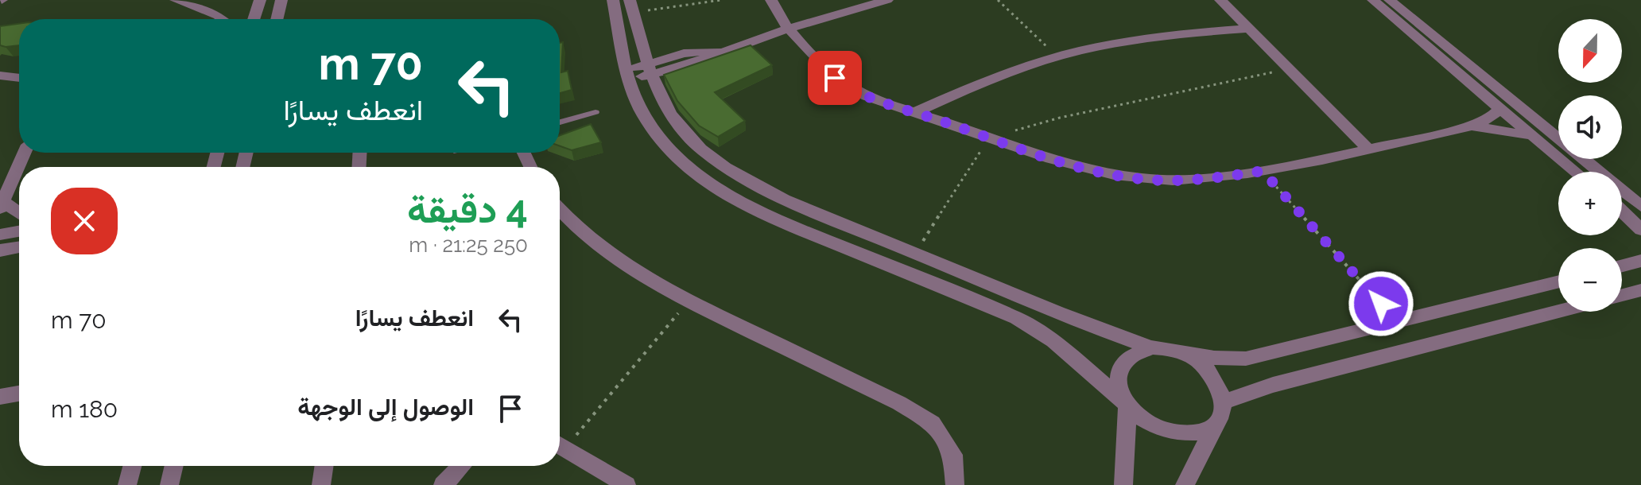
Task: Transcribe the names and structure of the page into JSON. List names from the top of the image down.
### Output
{
  "north": "bottom",
  "page": {
    "map_buttons": ["+", "−"],
    "turn": ["70 m", "انعطف يسارًا"],
    "heading": ["4 دقيقة", "250 m · 21:25"],
    "list": [
      {
        "name": "انعطف يسارًا",
        "value": "70 m"
      },
      {
        "name": "الوصول إلى الوجهة",
        "value": "180 m"
      }
    ]
  }
}
